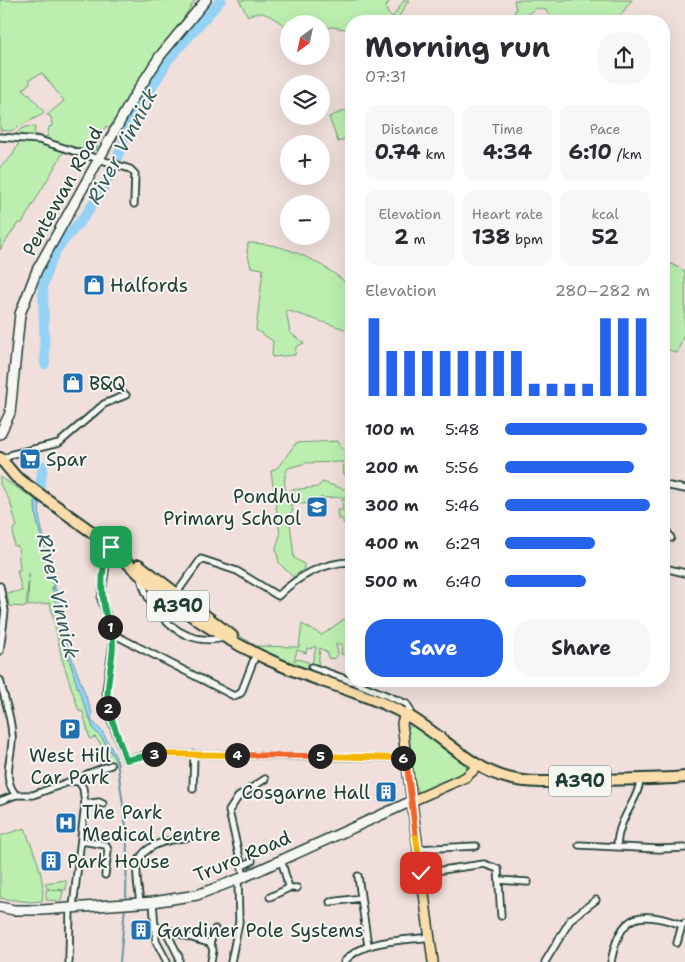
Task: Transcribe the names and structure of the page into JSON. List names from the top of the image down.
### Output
{
  "streets": {
    "highway": ["A390"],
    "main road": ["Pentewan Road", "Truro Road"]
  },
  "crossings": [
    ["A390", "Truro Road"]
  ],
  "water": ["River Vinnick"],
  "places": {
    "shop": ["Halfords", "B&Q"],
    "supermarket": ["Spar"],
    "school or university": ["Pondhu Primary School"],
    "parking": ["West Hill Car Park"],
    "building": ["Cosgarne Hall", "Park House", "Gardiner Pole Systems"],
    "hospital": ["The Park Medical Centre"]
  },
  "north": "bottom left",
  "page": {
    "map_buttons": ["+", "−"],
    "heading": ["Morning run", "07:31"],
    "stats": [
      ["Distance", "0.74 km"],
      ["Time", "4:34"],
      ["Pace", "6:10 /km"],
      ["Elevation", "2 m"],
      ["Heart rate", "138 bpm"],
      ["kcal", "52"]
    ],
    "chart": ["Elevation", "280–282 m"],
    "list": [
      {
        "name": "100 m",
        "note": "5:48"
      },
      {
        "name": "200 m",
        "note": "5:56"
      },
      {
        "name": "300 m",
        "note": "5:46"
      },
      {
        "name": "400 m",
        "note": "6:29"
      },
      {
        "name": "500 m",
        "note": "6:40"
      }
    ],
    "buttons": ["Save", "Share"],
    "pins": [
      "1",
      "2",
      "3",
      "4",
      "5",
      "6"
    ]
  }
}
